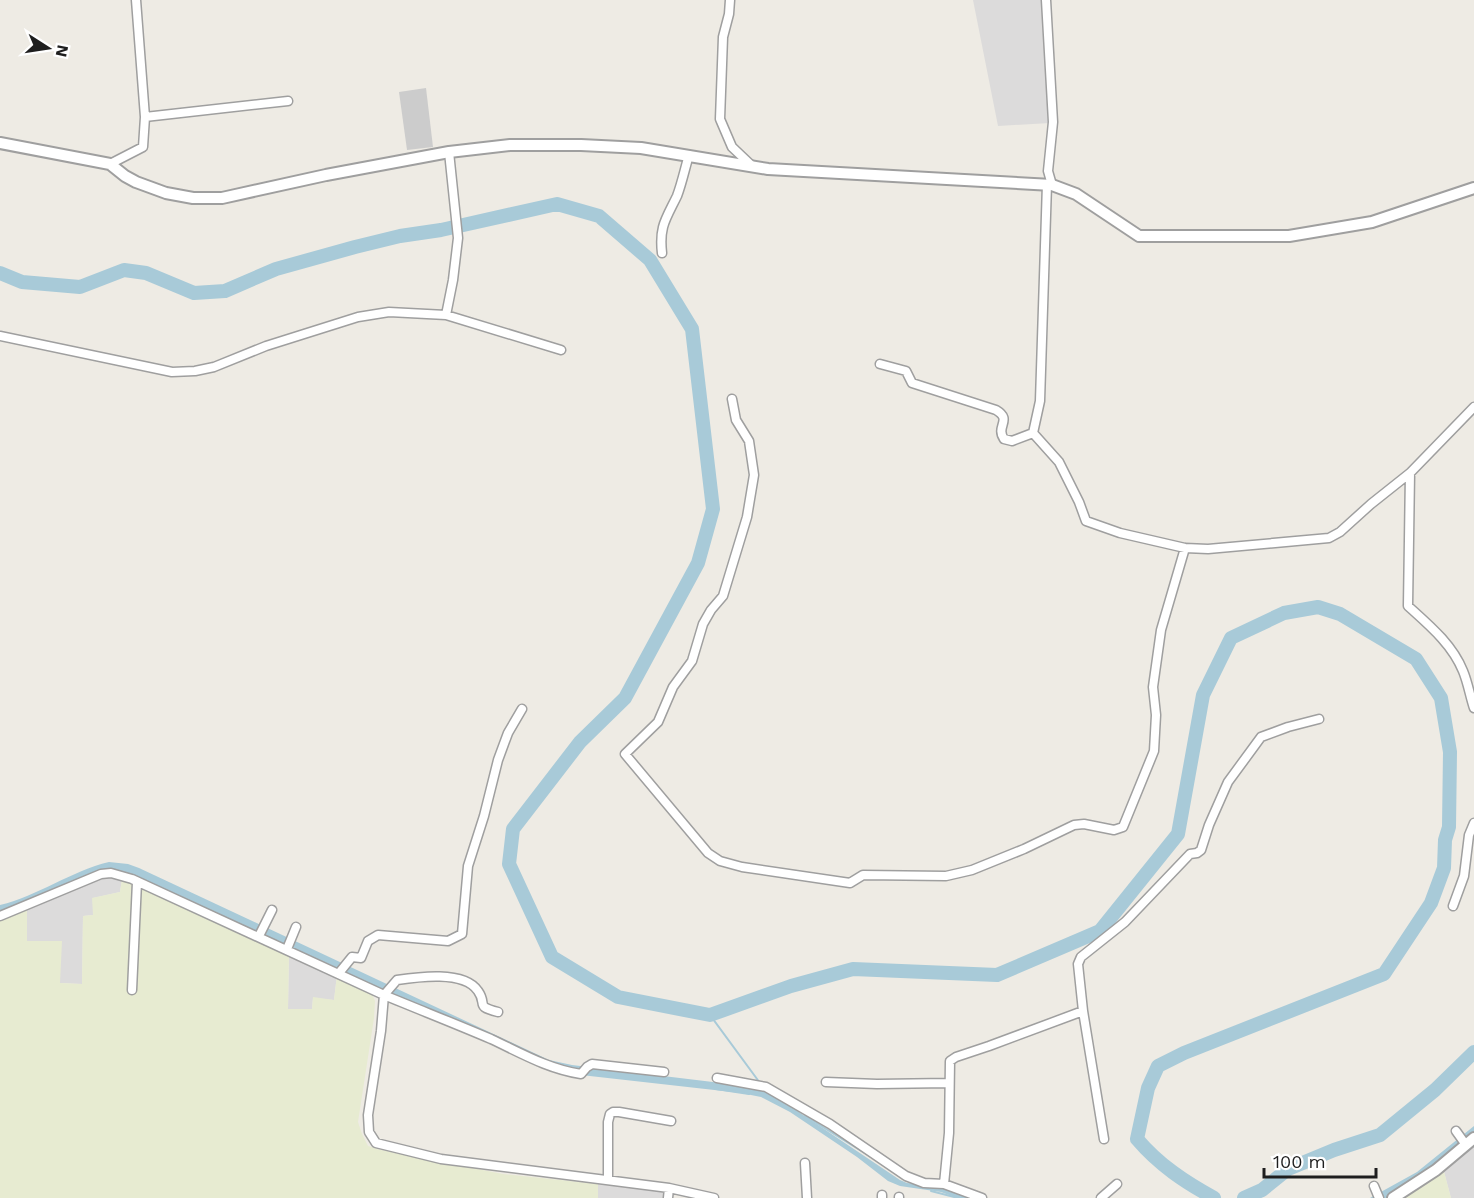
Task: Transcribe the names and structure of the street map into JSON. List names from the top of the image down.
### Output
{
  "scale_bar": "100 m",
  "north": "right"
}
